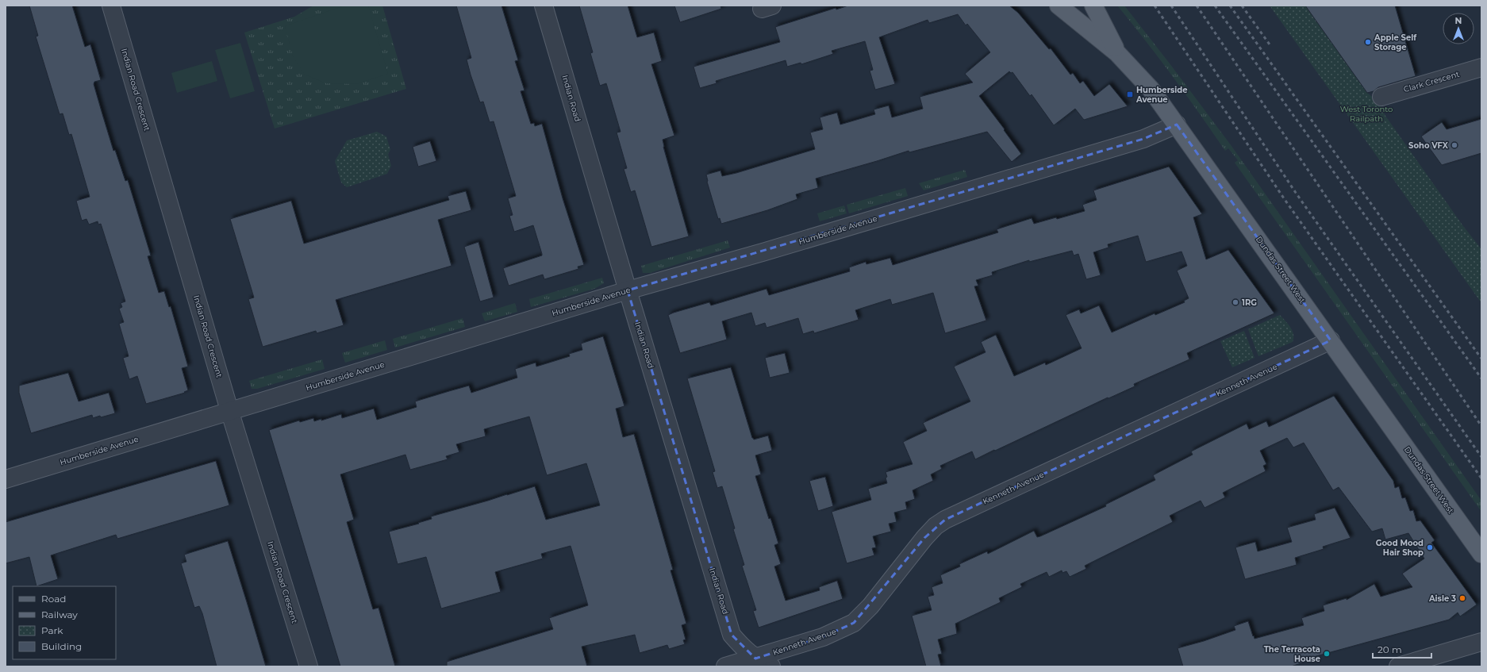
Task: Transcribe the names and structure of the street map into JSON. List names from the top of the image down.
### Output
{
  "streets": {
    "main road": ["Dundas Street West"],
    "street": [
      "Clark Crescent",
      "Indian Road Crescent",
      "Indian Road",
      "Humberside Avenue",
      "Kenneth Avenue"
    ]
  },
  "crossings": [
    ["Indian Road Crescent", "Humberside Avenue"],
    ["Indian Road", "Humberside Avenue"],
    ["Indian Road", "Kenneth Avenue"],
    ["Humberside Avenue", "Dundas Street West"],
    ["Dundas Street West", "Kenneth Avenue"]
  ],
  "parks": ["West Toronto Railpath"],
  "places": {
    "other": [
      "Apple Self Storage",
      "Soho VFX",
      "1RG",
      "Good Mood Hair Shop",
      "Aisle 3",
      "The Terracota House"
    ],
    "transit": ["Humberside Avenue"]
  },
  "legend": [
    "Road",
    "Railway",
    "Park",
    "Building"
  ],
  "scale_bar": "20 m",
  "north": "top"
}
